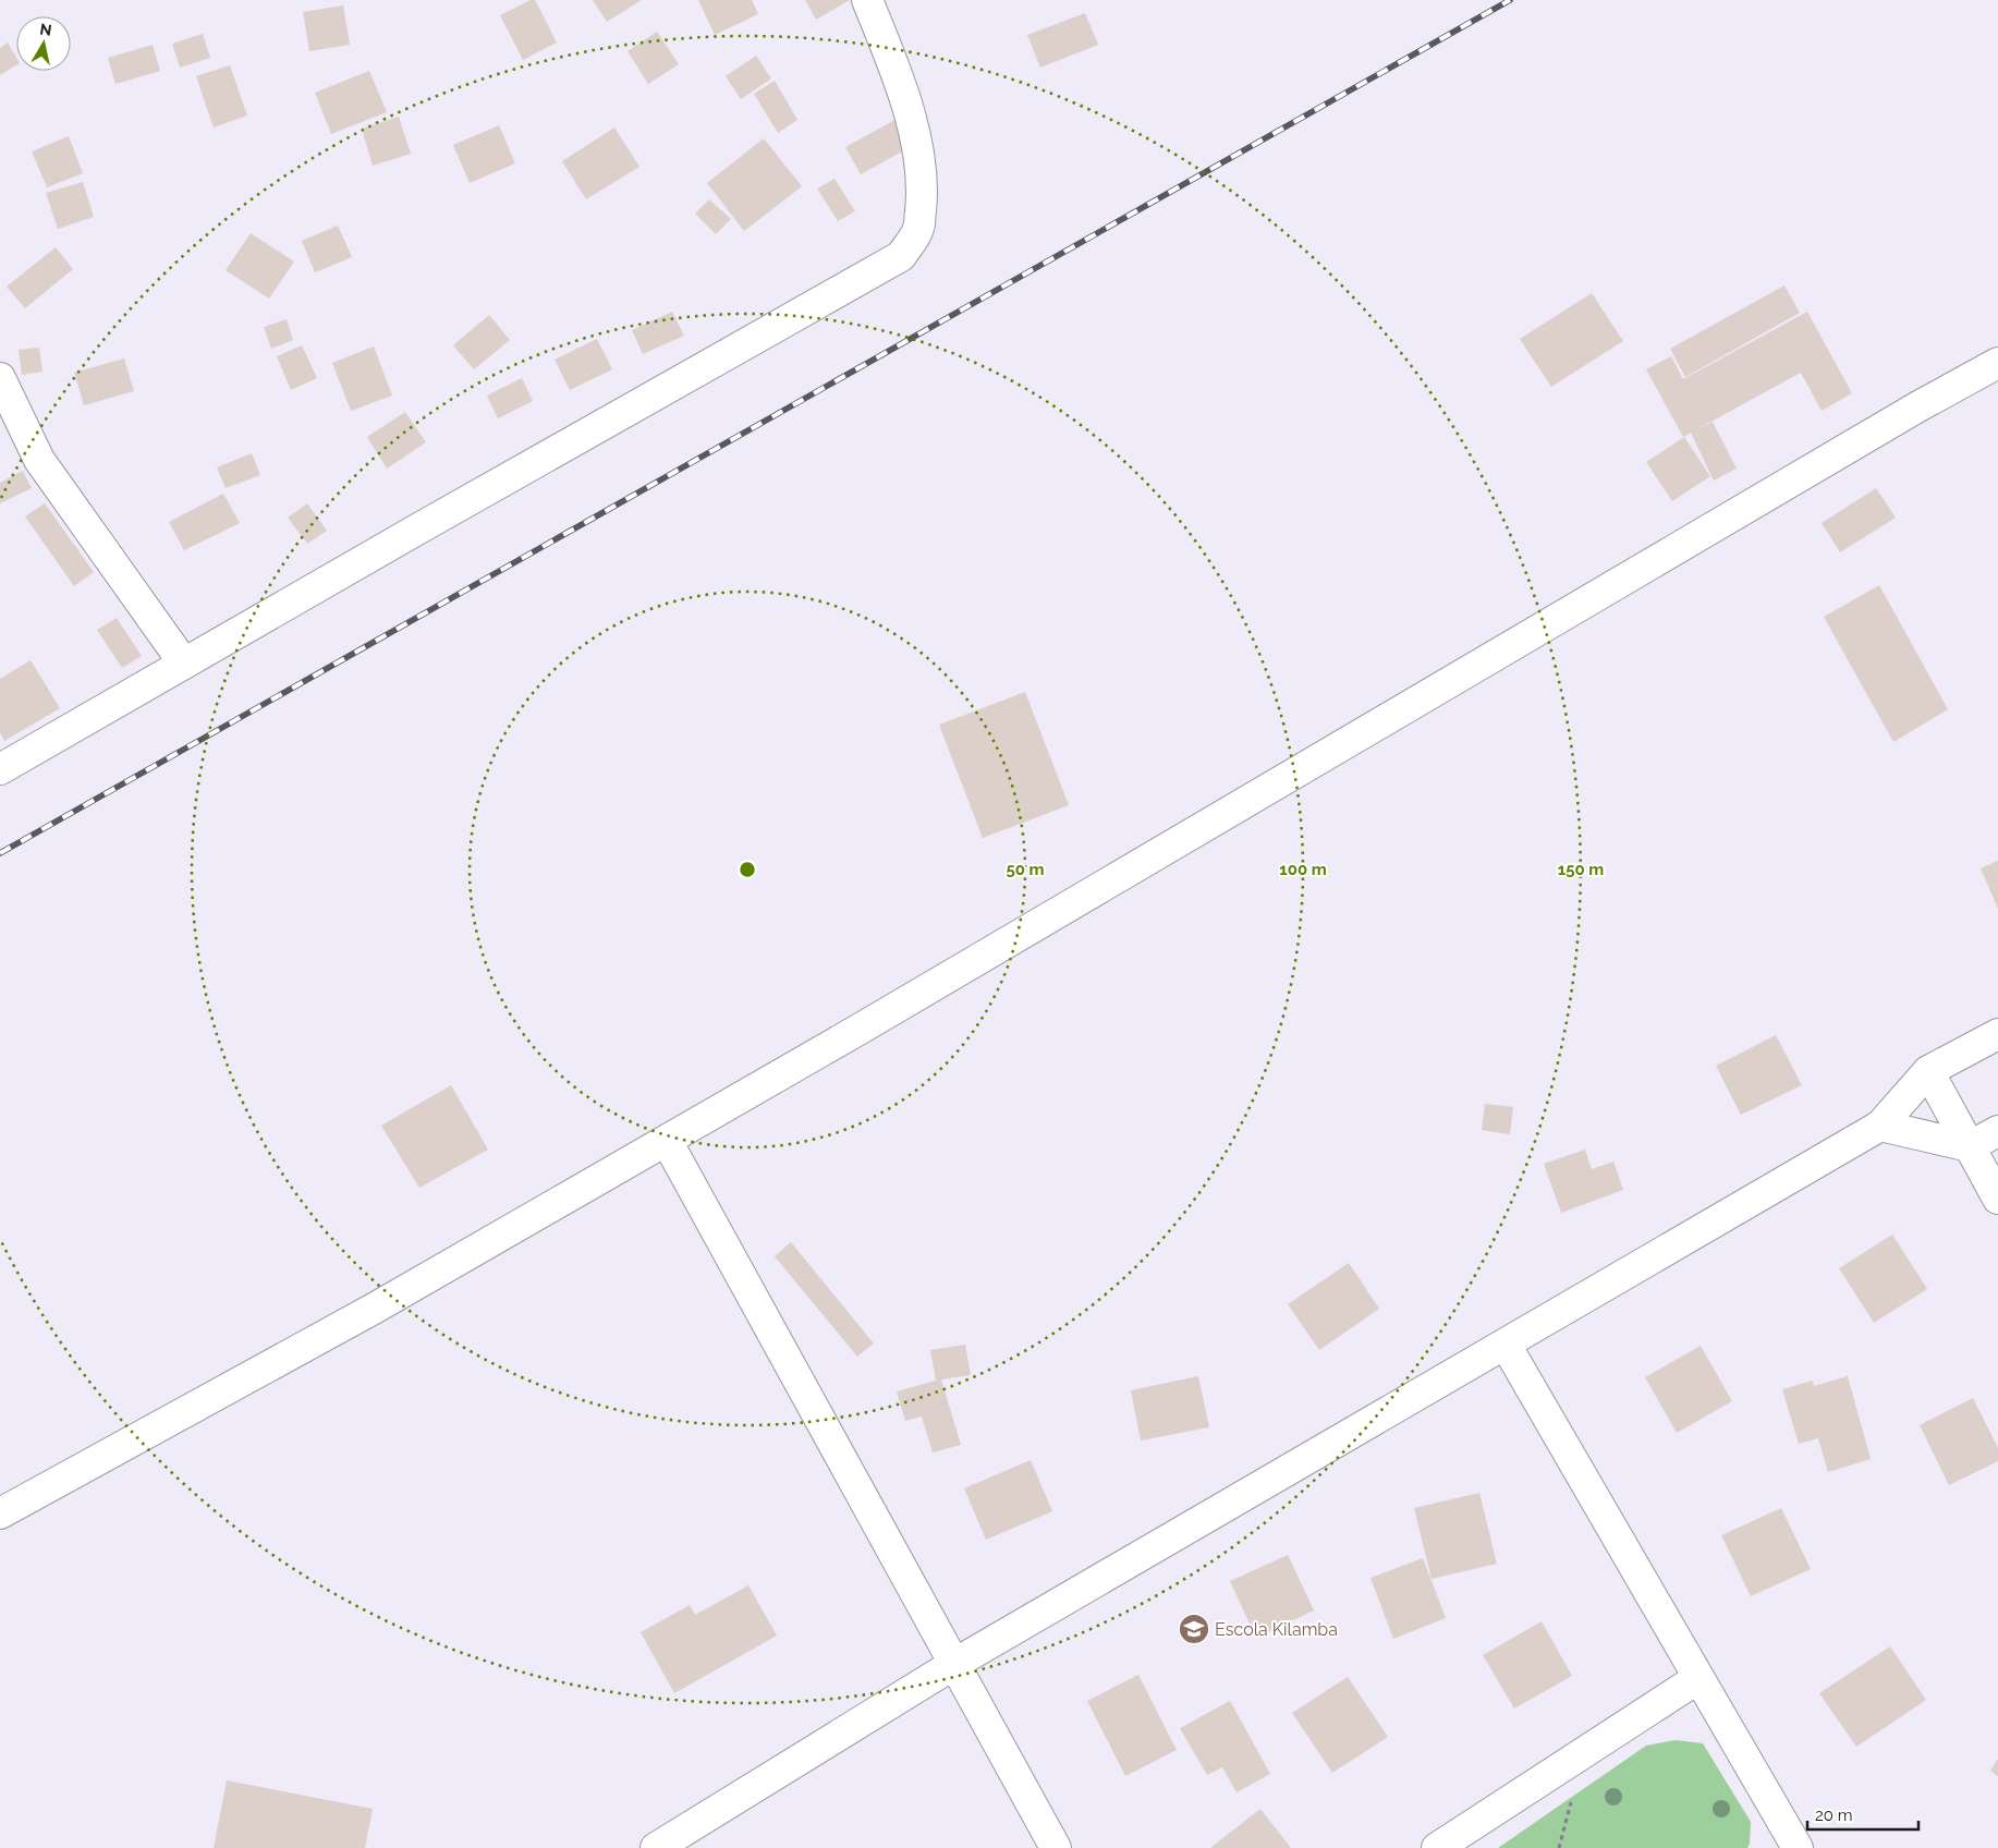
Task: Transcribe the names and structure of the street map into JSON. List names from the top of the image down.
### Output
{
  "places": {
    "school or university": ["Escola Kilamba"]
  },
  "scale_bar": "20 m",
  "north": "top",
  "rings": ["50 m", "100 m", "150 m"]
}
